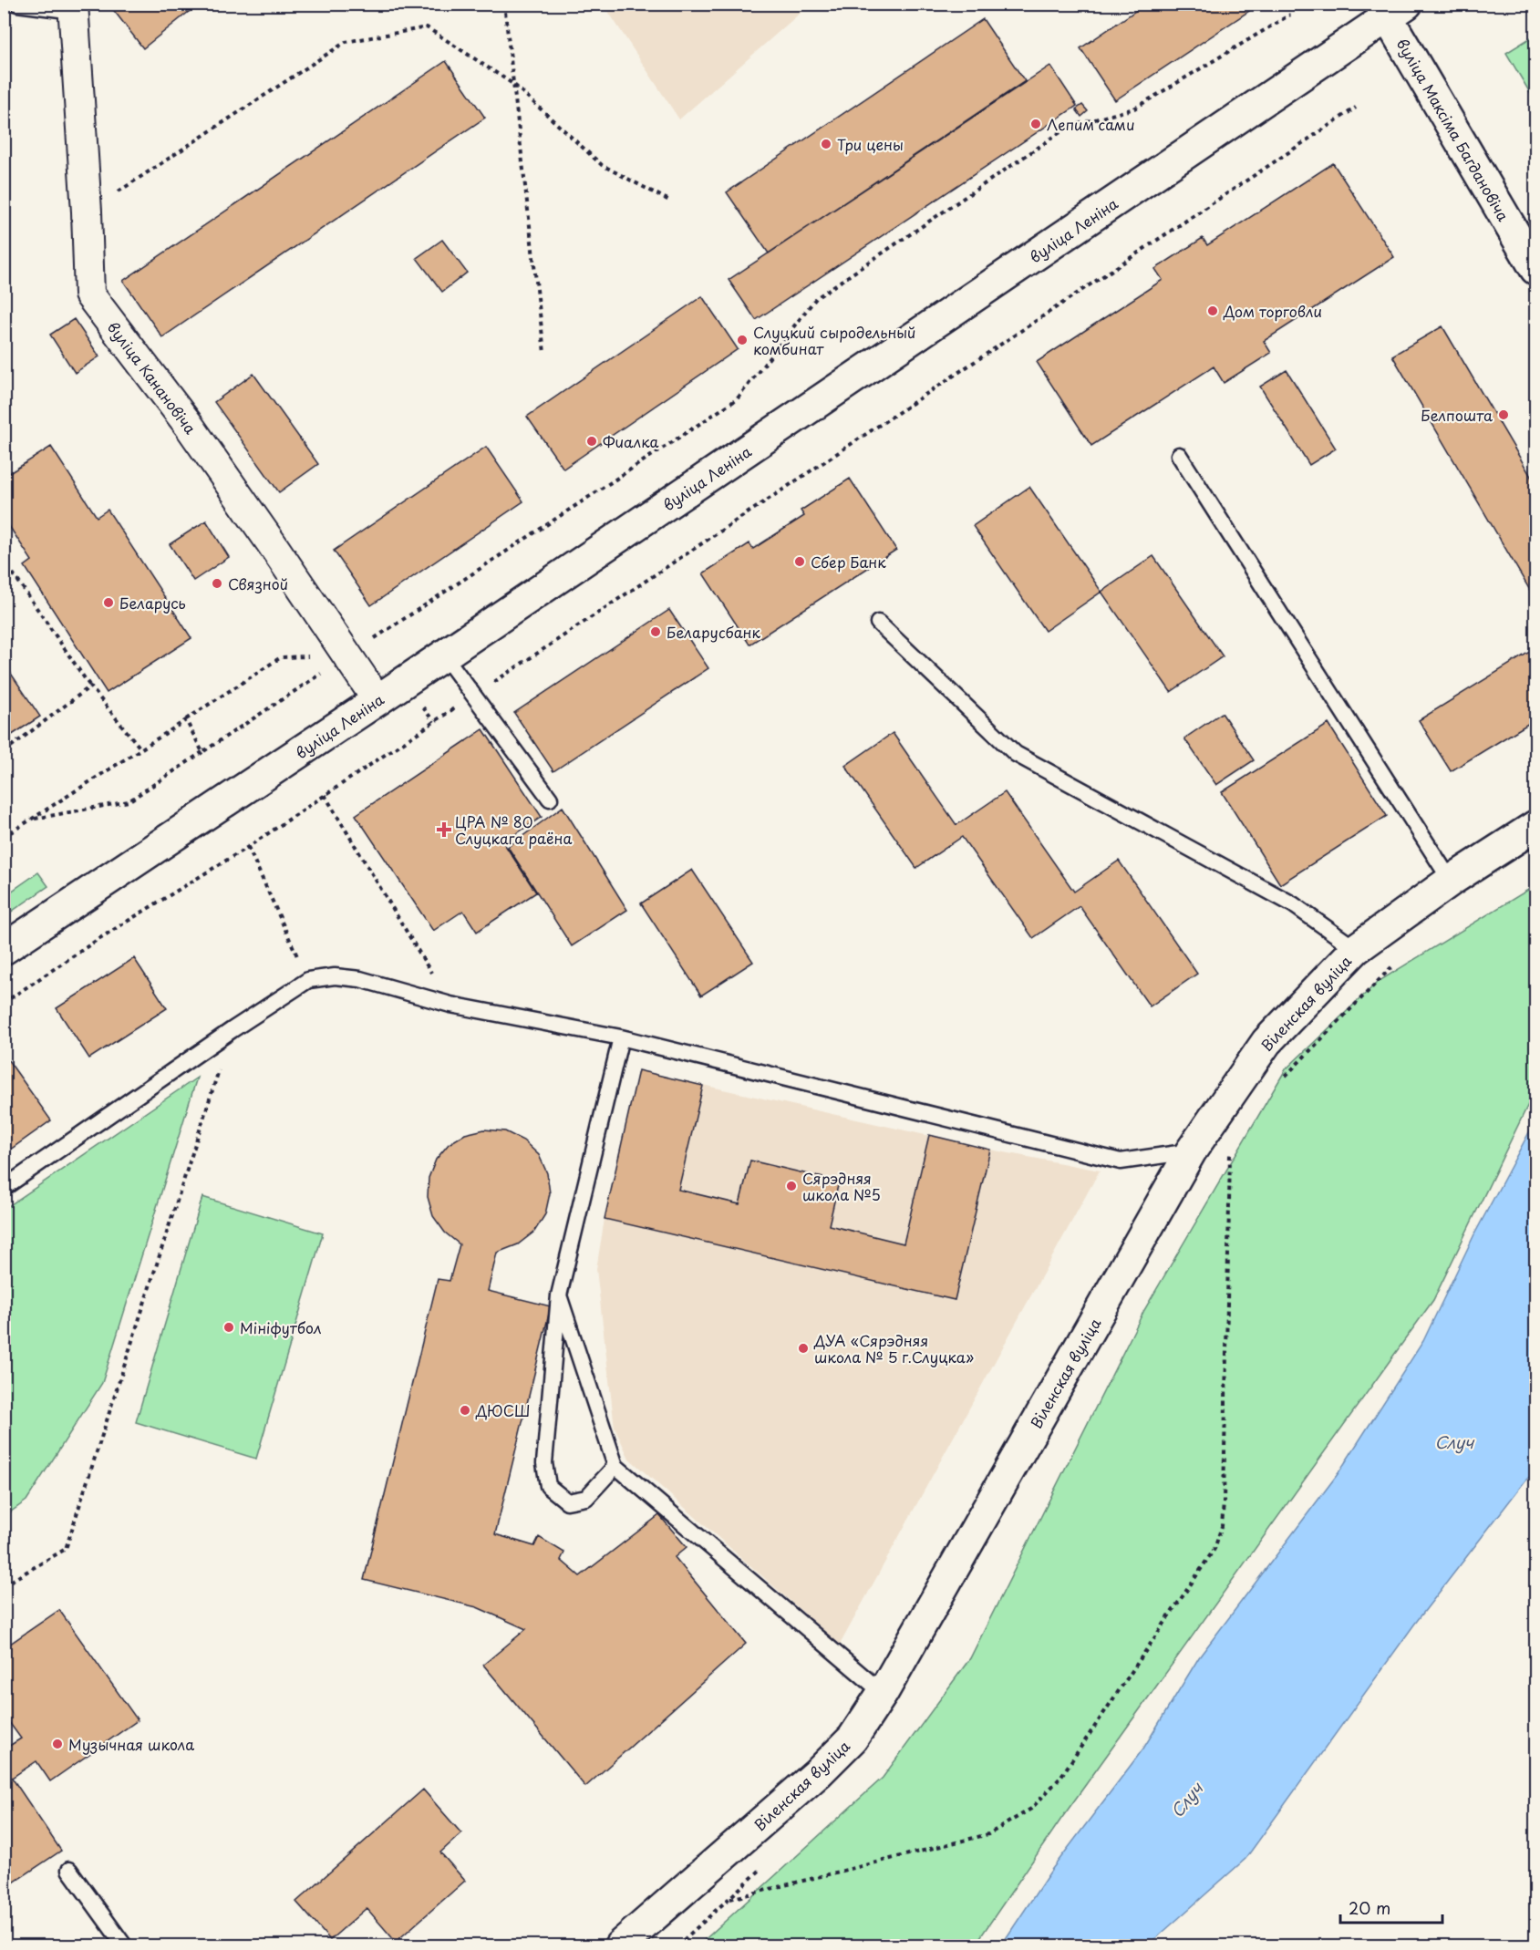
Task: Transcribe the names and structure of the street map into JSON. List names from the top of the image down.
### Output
{
  "streets": {
    "main road": ["вуліца Максіма Багдановіча", "вуліца Леніна", "Віленская вуліца"],
    "street": ["вуліца Канановіча"]
  },
  "crossings": [
    ["вуліца Максіма Багдановіча", "вуліца Леніна"],
    ["вуліца Леніна", "вуліца Канановіча"]
  ],
  "water": ["Случ"],
  "places": {
    "other": [
      "Лепим сами",
      "Три цены",
      "Дом торговли",
      "Слуцкий сыродельный комбинат",
      "Белпошта",
      "Фиалка",
      "Сбер Банк",
      "Связной",
      "Беларусь",
      "Беларусбанк",
      "Сярэдняя школа №5",
      "Мініфутбол",
      "ДУА «Сярэдняя школа № 5 г.Слуцка»",
      "ДЮСШ",
      "Музычная школа"
    ],
    "health": ["ЦРА № 80 Слуцкага раёна"]
  },
  "scale_bar": "20 m"
}
